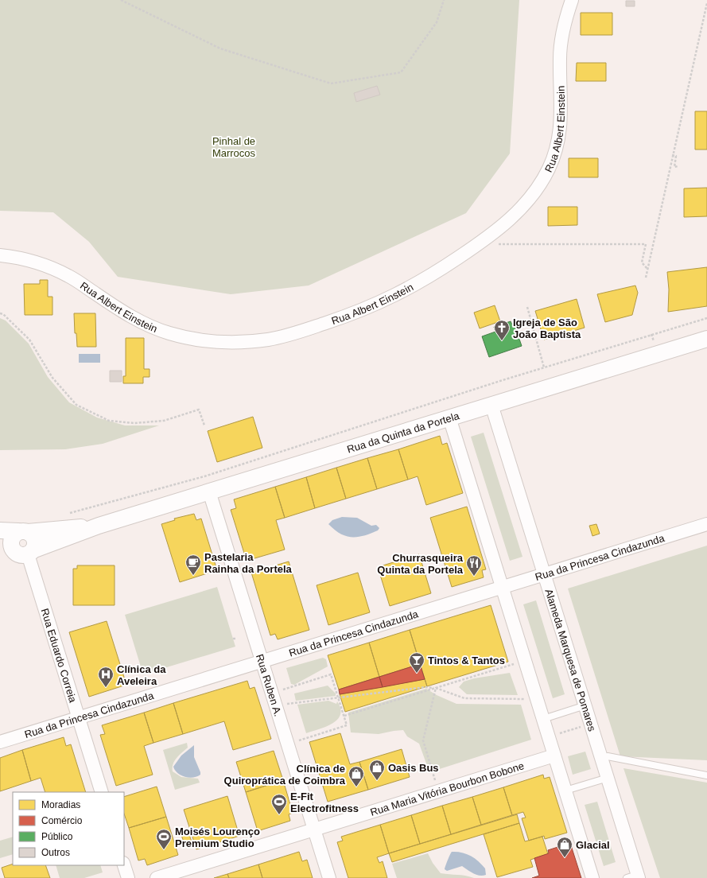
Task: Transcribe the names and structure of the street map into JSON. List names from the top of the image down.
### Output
{
  "streets": {
    "street": [
      "Rua Albert Einstein",
      "Rua da Quinta da Portela",
      "Rua da Princesa Cindazunda",
      "Rua Eduardo Correia",
      "Alameda Marquesa de Pomares",
      "Rua Ruben A.",
      "Rua Maria Vitória Bourbon Bobone"
    ]
  },
  "crossings": [
    ["Rua da Quinta da Portela", "Rua Eduardo Correia"],
    ["Rua da Quinta da Portela", "Alameda Marquesa de Pomares"],
    ["Rua da Quinta da Portela", "Rua Ruben A."],
    ["Rua da Princesa Cindazunda", "Rua Eduardo Correia"],
    ["Rua da Princesa Cindazunda", "Alameda Marquesa de Pomares"],
    ["Rua da Princesa Cindazunda", "Rua Ruben A."],
    ["Rua Ruben A.", "Rua Maria Vitória Bourbon Bobone"]
  ],
  "parks": ["Pinhal de Marrocos"],
  "places": {
    "church": ["Igreja de São João Baptista"],
    "cafe": ["Pastelaria Rainha da Portela"],
    "restaurant": ["Churrasqueira Quinta da Portela"],
    "bar": ["Tintos & Tantos"],
    "hospital": ["Clínica da Aveleira"],
    "shop": ["Oasis Bus", "Clínica de Quiroprática de Coimbra", "Glacial"],
    "sports": ["E-Fit Electrofitness", "Moisés Lourenço Premium Studio"]
  },
  "legend": [
    "Moradias",
    "Comércio",
    "Público",
    "Outros"
  ]
}
